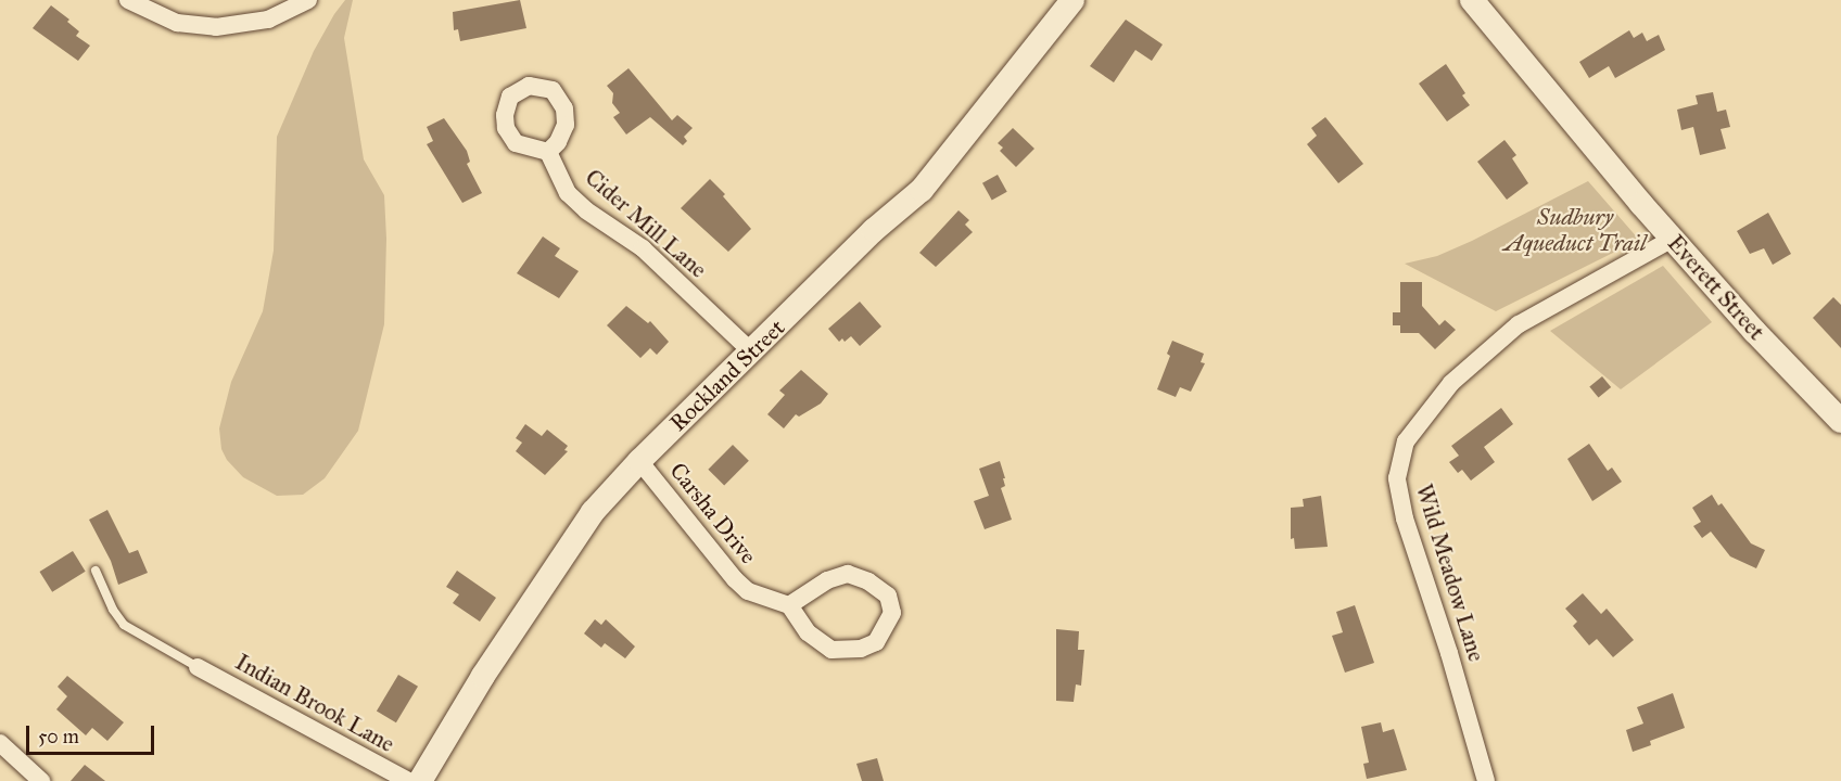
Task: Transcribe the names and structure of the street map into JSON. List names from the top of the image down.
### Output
{
  "streets": {
    "street": [
      "Cider Mill Lane",
      "Everett Street",
      "Rockland Street",
      "Carsha Drive",
      "Wild Meadow Lane",
      "Indian Brook Lane"
    ]
  },
  "crossings": [
    ["Cider Mill Lane", "Rockland Street"],
    ["Everett Street", "Wild Meadow Lane"],
    ["Rockland Street", "Carsha Drive"]
  ],
  "parks": ["Sudbury Aqueduct Trail"],
  "scale_bar": "50 m"
}
